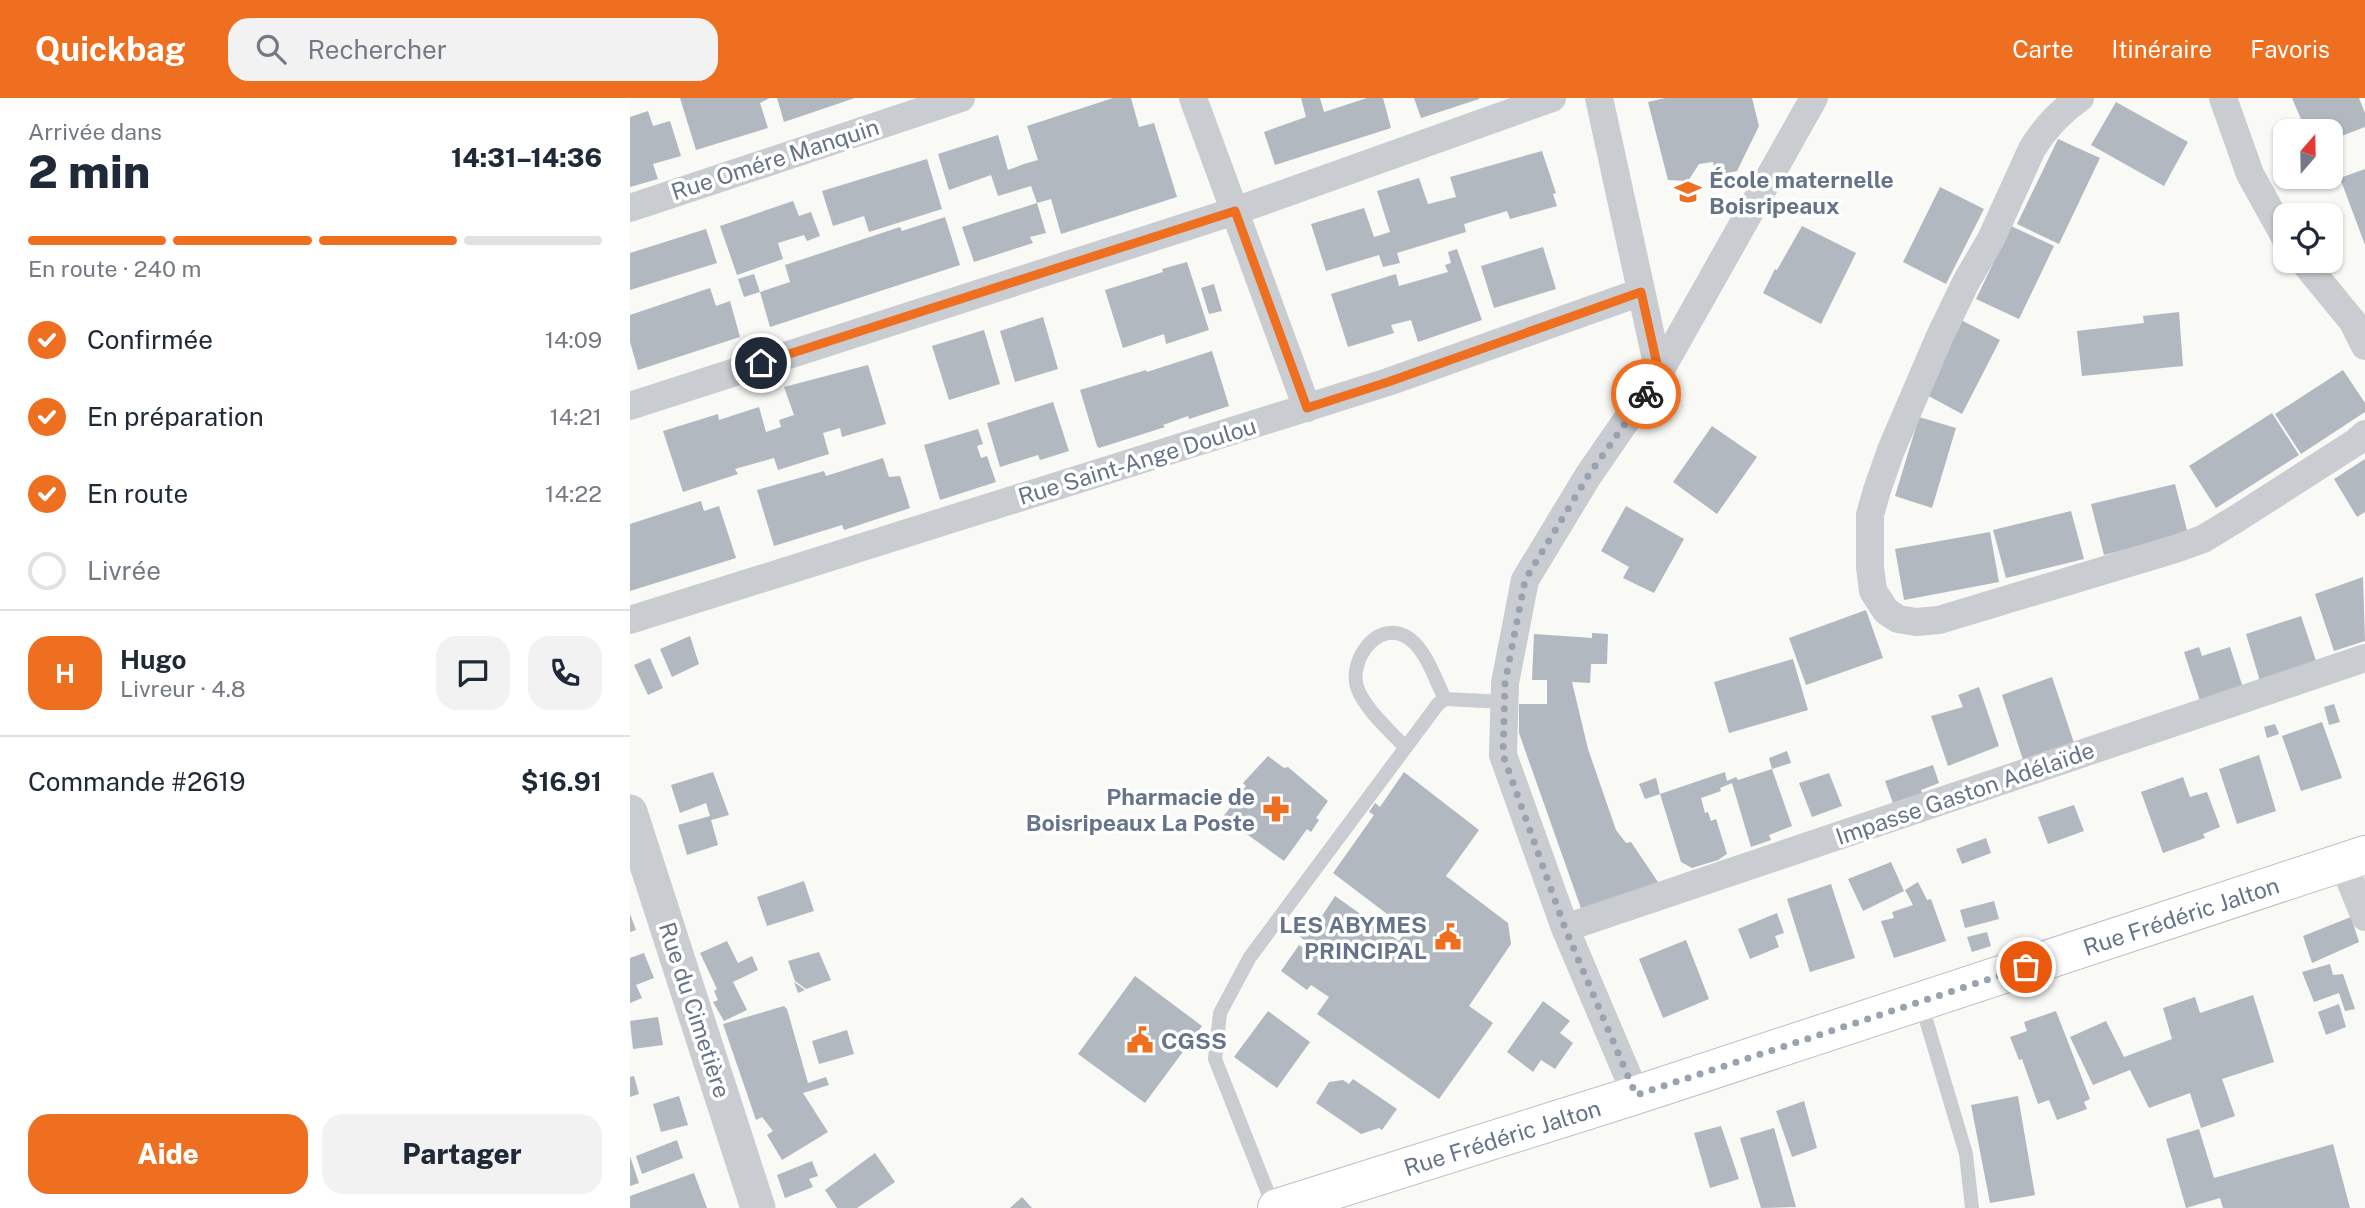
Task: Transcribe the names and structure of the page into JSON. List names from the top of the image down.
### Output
{
  "streets": {
    "main road": ["Rue Frédéric Jalton"],
    "street": [
      "Rue Omére Manquin",
      "Rue Saint-Ange Doulou",
      "Impasse Gaston Adélaïde",
      "Rue du Cimetière"
    ]
  },
  "places": {
    "school or university": ["École maternelle Boisripeaux"],
    "pharmacy": ["Pharmacie de Boisripeaux La Poste"],
    "public building": ["LES ABYMES PRINCIPAL", "CGSS"]
  },
  "north": "top",
  "page": {
    "header": "Quickbag",
    "search": "Rechercher",
    "nav": ["Carte", "Itinéraire", "Favoris"],
    "heading": ["2 min", "Arrivée dans", "14:31–14:36"],
    "panel": [
      "Hugo",
      "Livreur · 4.8",
      "Commande #2619",
      "$16.91"
    ],
    "bar": "En route · 240 m",
    "list": [
      ["Confirmée", "14:09"],
      ["En préparation", "14:21"],
      ["En route", "14:22"],
      "Livrée"
    ],
    "round": "H",
    "buttons": ["Aide", "Partager"]
  }
}
